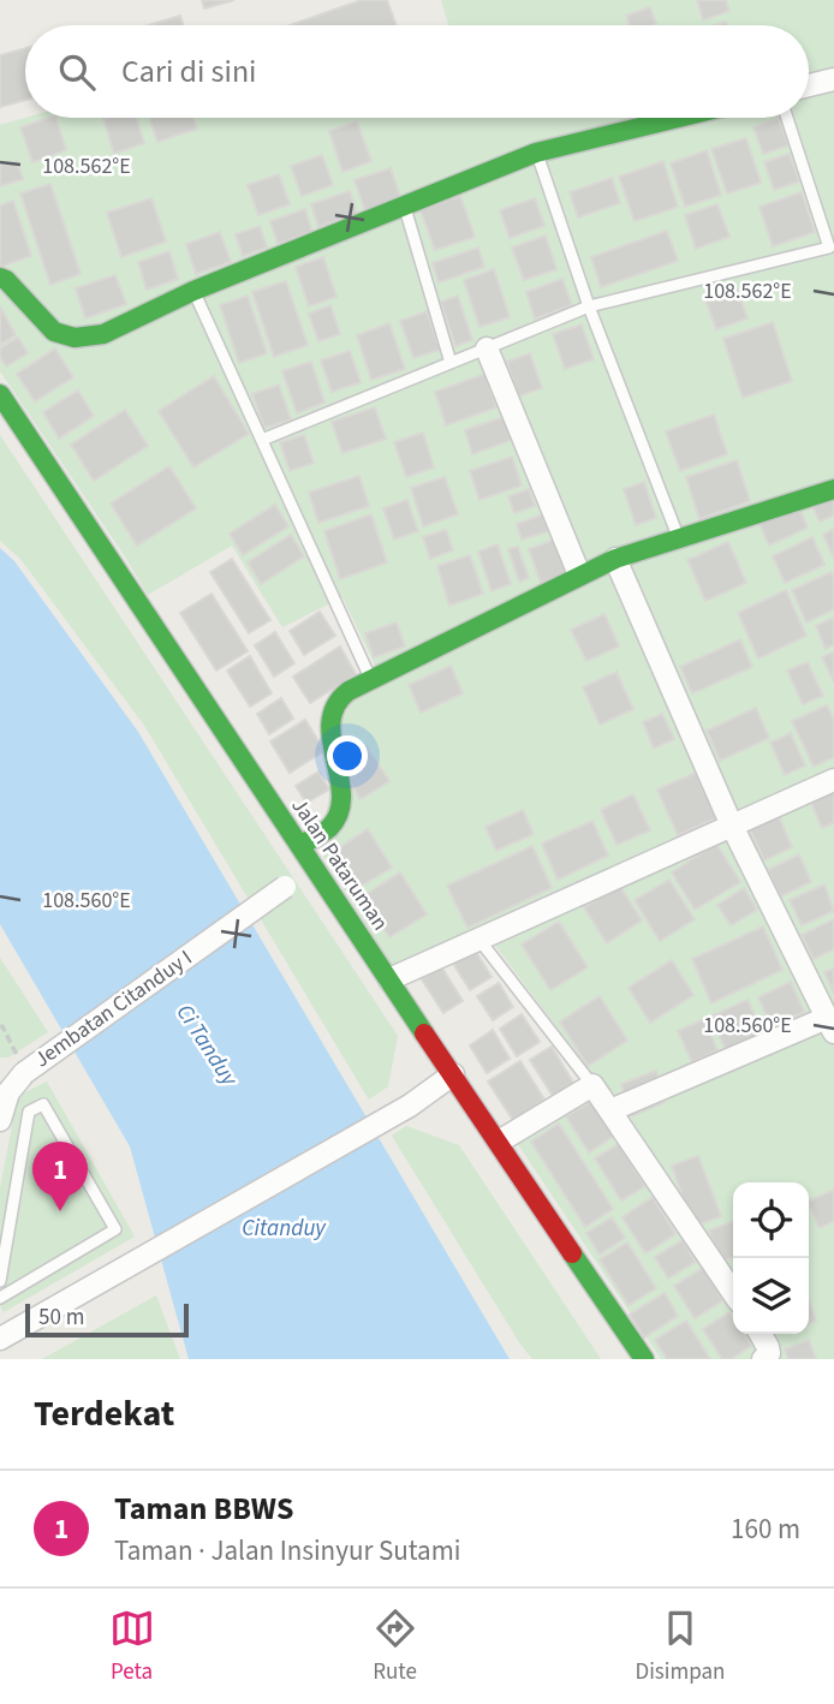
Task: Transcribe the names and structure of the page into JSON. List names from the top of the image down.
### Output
{
  "streets": {
    "street": ["Jalan Pataruman", "Jembatan Citanduy I"]
  },
  "crossings": [
    ["Jalan Pataruman", "Jembatan Citanduy I"]
  ],
  "water": ["Ci Tanduy", "Citanduy"],
  "scale_bar": "50 m",
  "page": {
    "search": "Cari di sini",
    "pins": "1",
    "scale": "50 m",
    "heading": "Terdekat",
    "list": [
      {
        "mark": "1",
        "name": "Taman BBWS",
        "note": "Taman · Jalan Insinyur Sutami",
        "value": "160 m"
      }
    ],
    "nav": ["Peta", "Rute", "Disimpan"]
  },
  "coordinates": ["108.562°E", "108.560°E"]
}
